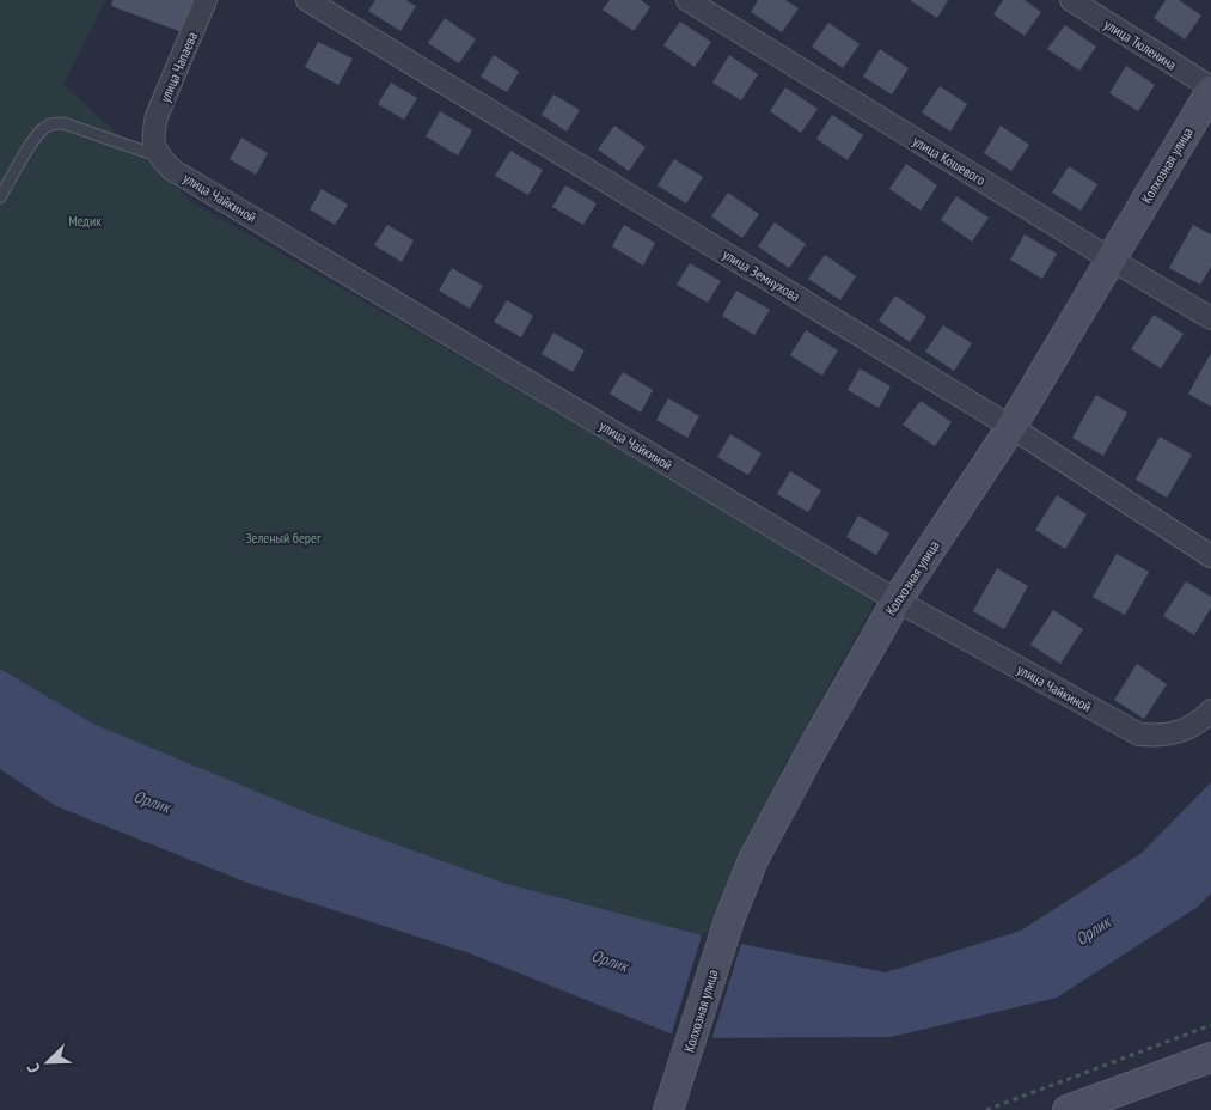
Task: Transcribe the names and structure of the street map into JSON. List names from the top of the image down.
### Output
{
  "streets": {
    "main road": ["Колхозная улица"],
    "street": [
      "улица Тюленина",
      "улица Чапаева",
      "улица Кошевого",
      "улица Чайкиной",
      "улица Земнухова"
    ]
  },
  "crossings": [
    ["улица Тюленина", "Колхозная улица"],
    ["улица Чапаева", "улица Чайкиной"],
    ["улица Кошевого", "Колхозная улица"],
    ["Колхозная улица", "улица Чайкиной"],
    ["Колхозная улица", "улица Земнухова"]
  ],
  "water": ["Орлик"],
  "parks": ["Медик", "Зеленый берег"],
  "north": "bottom left"
}
